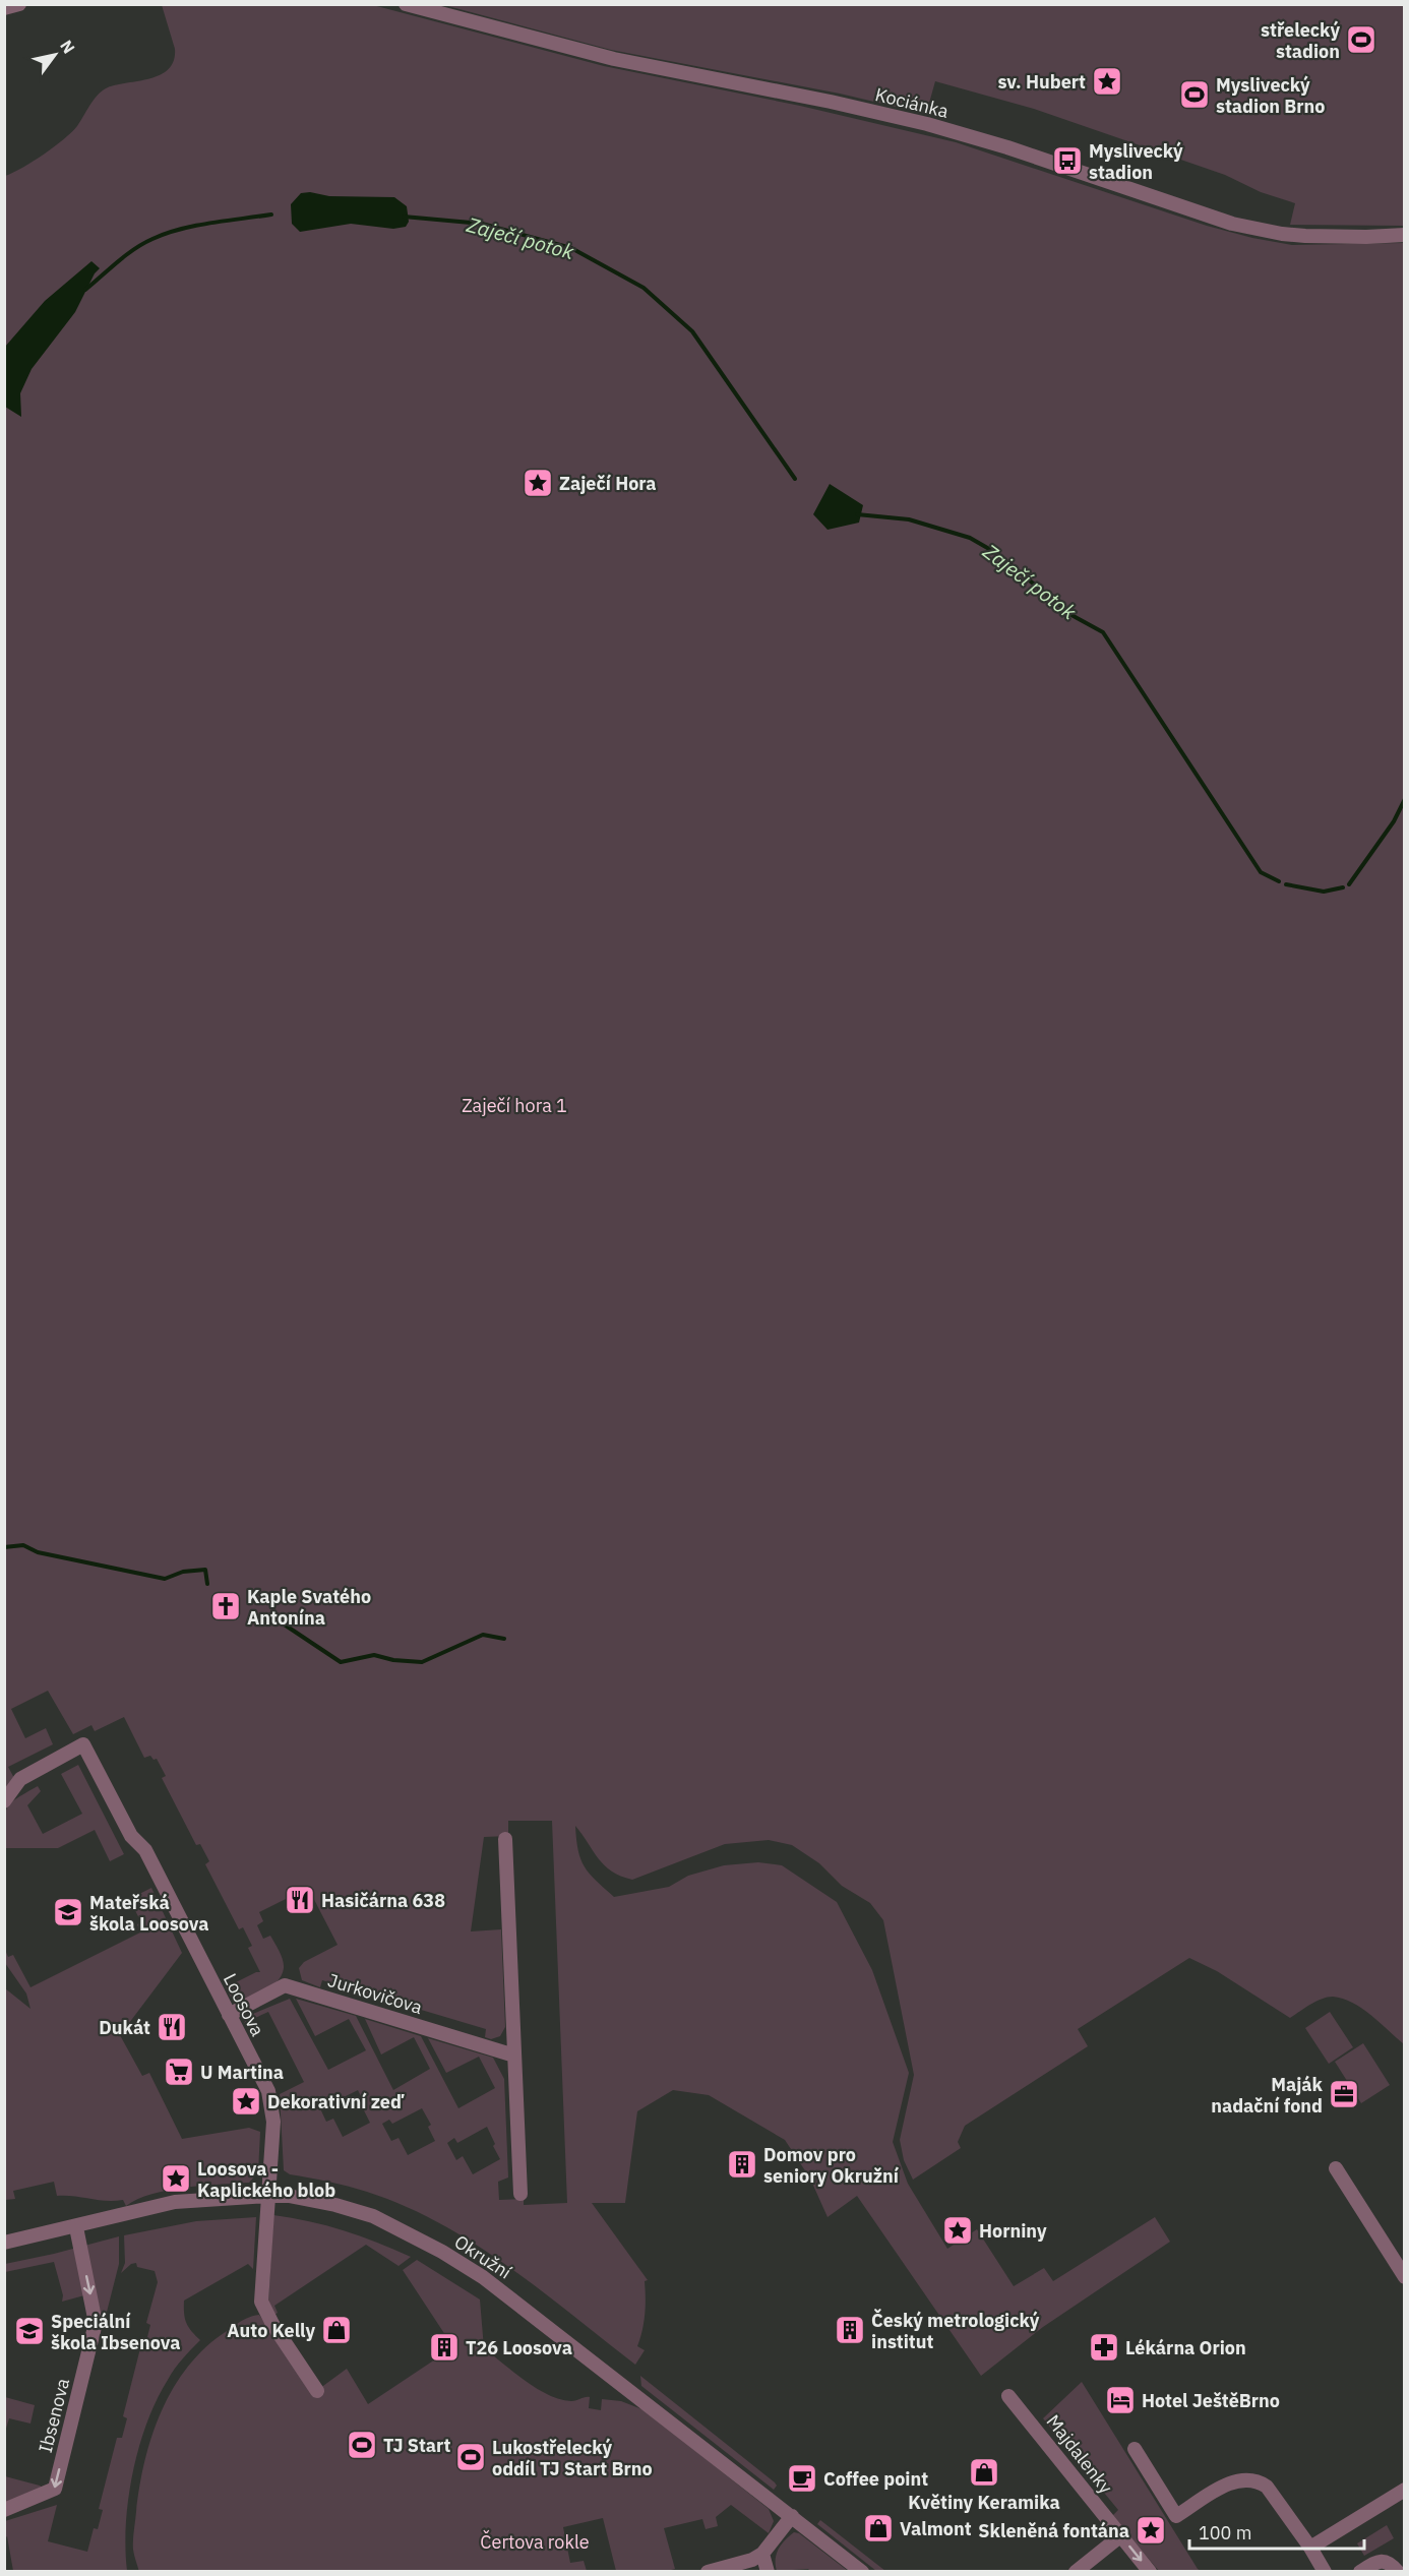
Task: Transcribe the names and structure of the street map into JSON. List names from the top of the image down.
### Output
{
  "streets": {
    "street": [
      "Kociánka",
      "Jurkovičova",
      "Loosova",
      "Okružní",
      "Ibsenova",
      "Majdalenky"
    ]
  },
  "crossings": [
    ["Jurkovičova", "Loosova"],
    ["Loosova", "Okružní"],
    ["Okružní", "Ibsenova"]
  ],
  "one_way": ["Ibsenova"],
  "water": ["Zaječí potok"],
  "parks": ["Zaječí hora 1", "Čertova rokle"],
  "places": {
    "sports": [
      "střelecký stadion",
      "Myslivecký stadion Brno",
      "TJ Start",
      "Lukostřelecký oddíl TJ Start Brno"
    ],
    "place": [
      "sv. Hubert",
      "Zaječí Hora",
      "Dekorativní zeď",
      "Loosova - Kaplického blob",
      "Horniny",
      "Skleněná fontána"
    ],
    "bus stop": ["Myslivecký stadion"],
    "church": ["Kaple Svatého Antonína"],
    "restaurant": ["Hasičárna 638", "Dukát"],
    "school or university": ["Mateřská škola Loosova", "Speciální škola Ibsenova"],
    "supermarket": ["U Martina"],
    "office": ["Maják nadační fond"],
    "building": ["Domov pro seniory Okružní", "Český metrologický institut", "T26 Loosova"],
    "shop": ["Auto Kelly", "Květiny Keramika", "Valmont"],
    "pharmacy": ["Lékárna Orion"],
    "hotel": ["Hotel JeštěBrno"],
    "cafe": ["Coffee point"]
  },
  "scale_bar": "100 m",
  "north": "top right"
}
